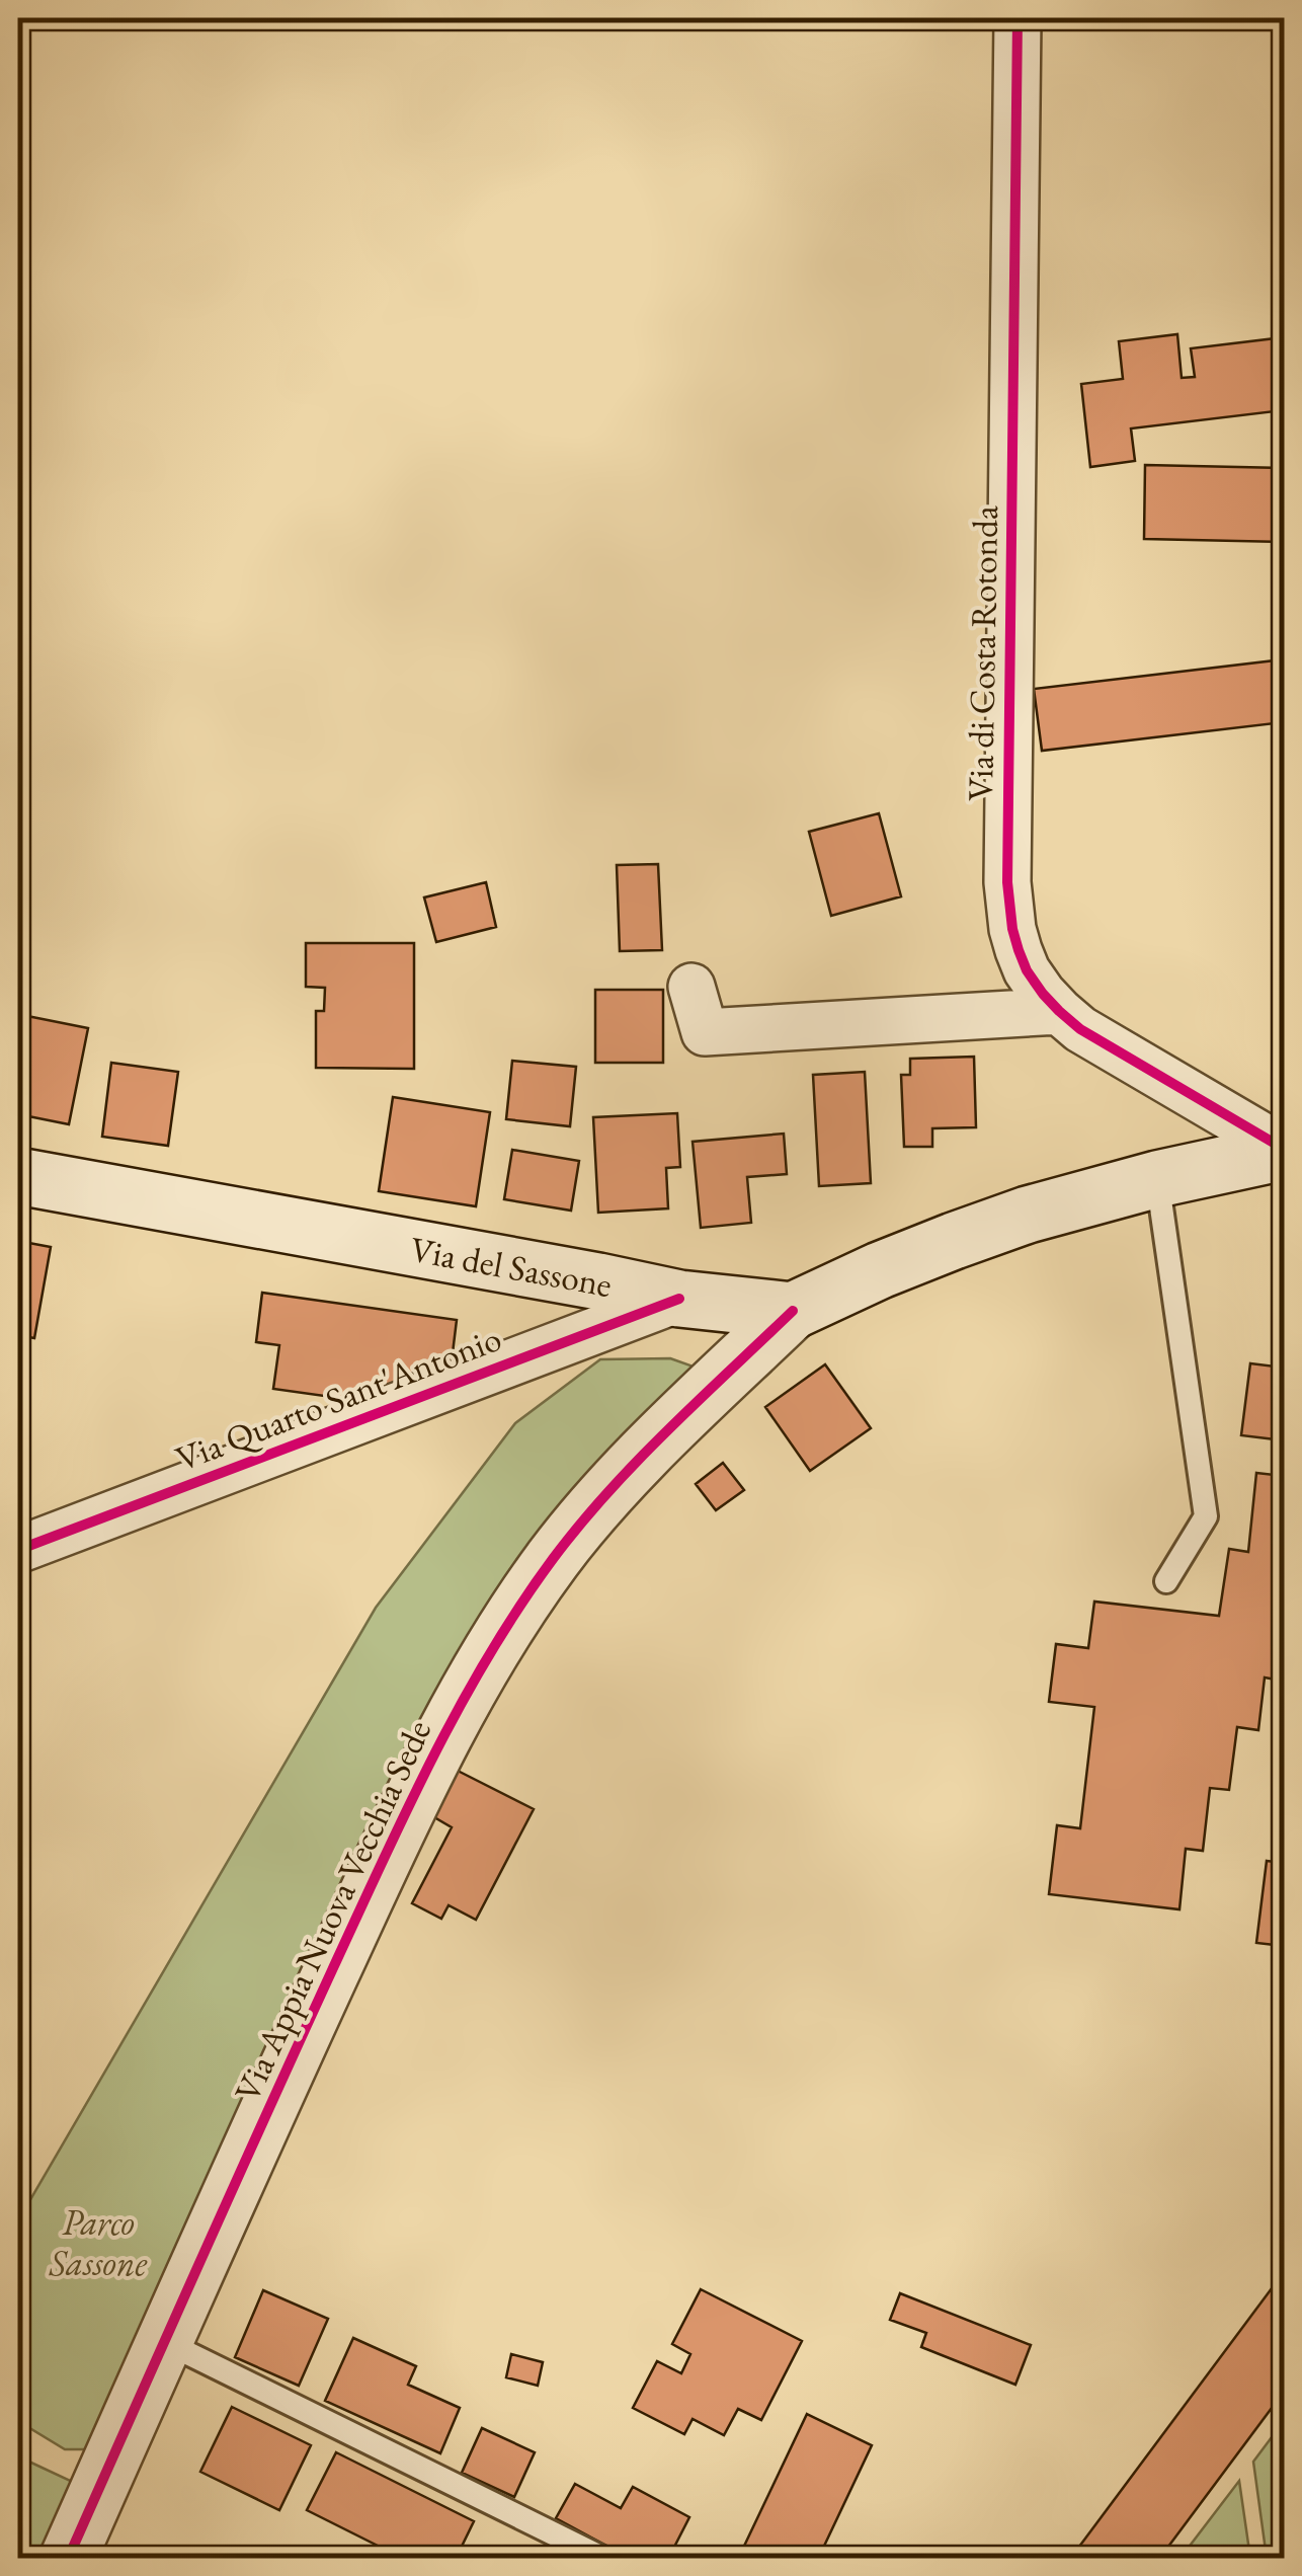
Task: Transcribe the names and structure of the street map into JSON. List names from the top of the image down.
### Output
{
  "streets": {
    "street": [
      "Via di Costa Rotonda",
      "Via del Sassone",
      "Via Quarto Sant'Antonio",
      "Via Appia Nuova Vecchia Sede"
    ]
  },
  "crossings": [
    ["Via del Sassone", "Via Quarto Sant'Antonio"],
    ["Via del Sassone", "Via Appia Nuova Vecchia Sede"]
  ],
  "parks": ["Parco Sassone"]
}
